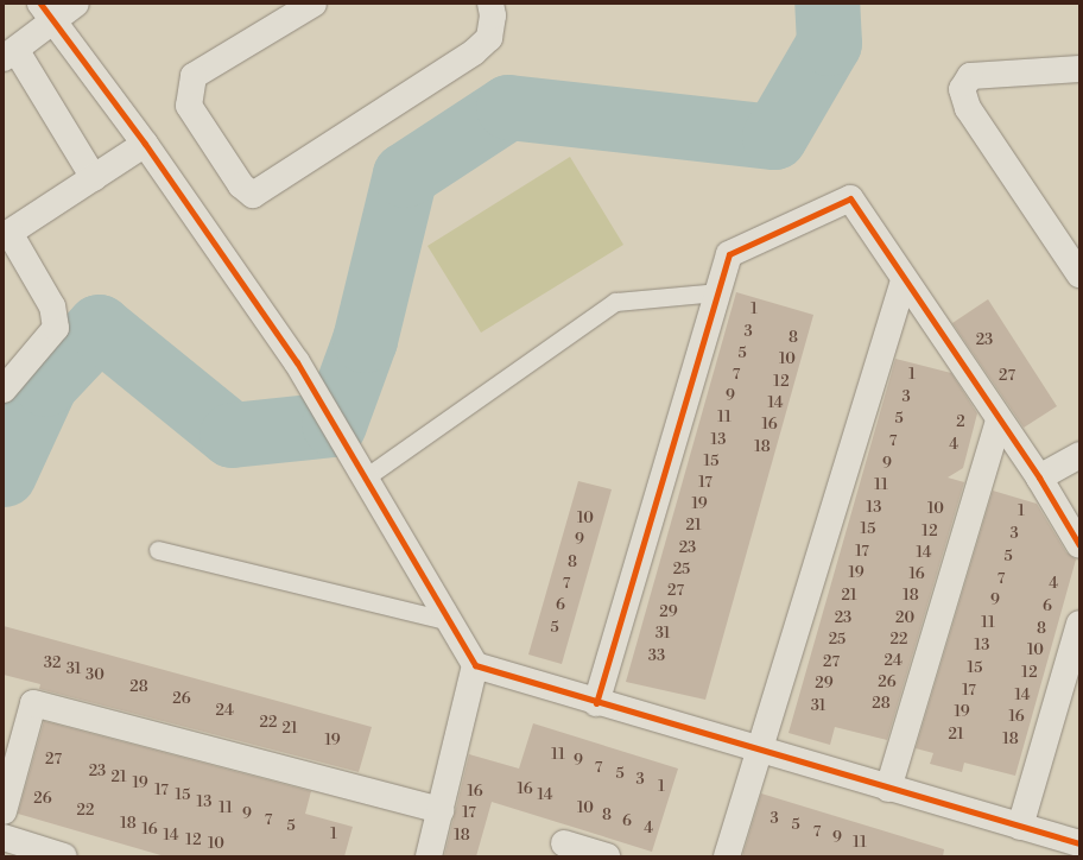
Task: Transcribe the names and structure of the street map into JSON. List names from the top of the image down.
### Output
{
  "house_numbers": [
    "1",
    "3",
    "8",
    "23",
    "5",
    "10",
    "7",
    "1",
    "27",
    "12",
    "9",
    "3",
    "14",
    "11",
    "5",
    "2",
    "16",
    "13",
    "7",
    "4",
    "18",
    "15",
    "9",
    "17",
    "11",
    "19",
    "13",
    "10",
    "1",
    "10",
    "21",
    "15",
    "12",
    "3",
    "9",
    "23",
    "17",
    "14",
    "5",
    "8",
    "25",
    "19",
    "16",
    "7",
    "7",
    "4",
    "27",
    "21",
    "18",
    "9",
    "6",
    "6",
    "29",
    "23",
    "20",
    "11",
    "5",
    "8",
    "31",
    "25",
    "22",
    "13",
    "10",
    "33",
    "24",
    "27",
    "32",
    "15",
    "31",
    "12",
    "30",
    "26",
    "29",
    "28",
    "17",
    "14",
    "26",
    "28",
    "31",
    "24",
    "19",
    "16",
    "22",
    "21",
    "21",
    "18",
    "19",
    "11",
    "27",
    "9",
    "7",
    "23",
    "5",
    "21",
    "3",
    "19",
    "1",
    "16",
    "17",
    "16",
    "15",
    "14",
    "26",
    "13",
    "11",
    "10",
    "22",
    "17",
    "9",
    "8",
    "3",
    "7",
    "6",
    "18",
    "5",
    "5",
    "4",
    "16",
    "7",
    "1",
    "14",
    "18",
    "9",
    "12",
    "11",
    "10"
  ]
}
